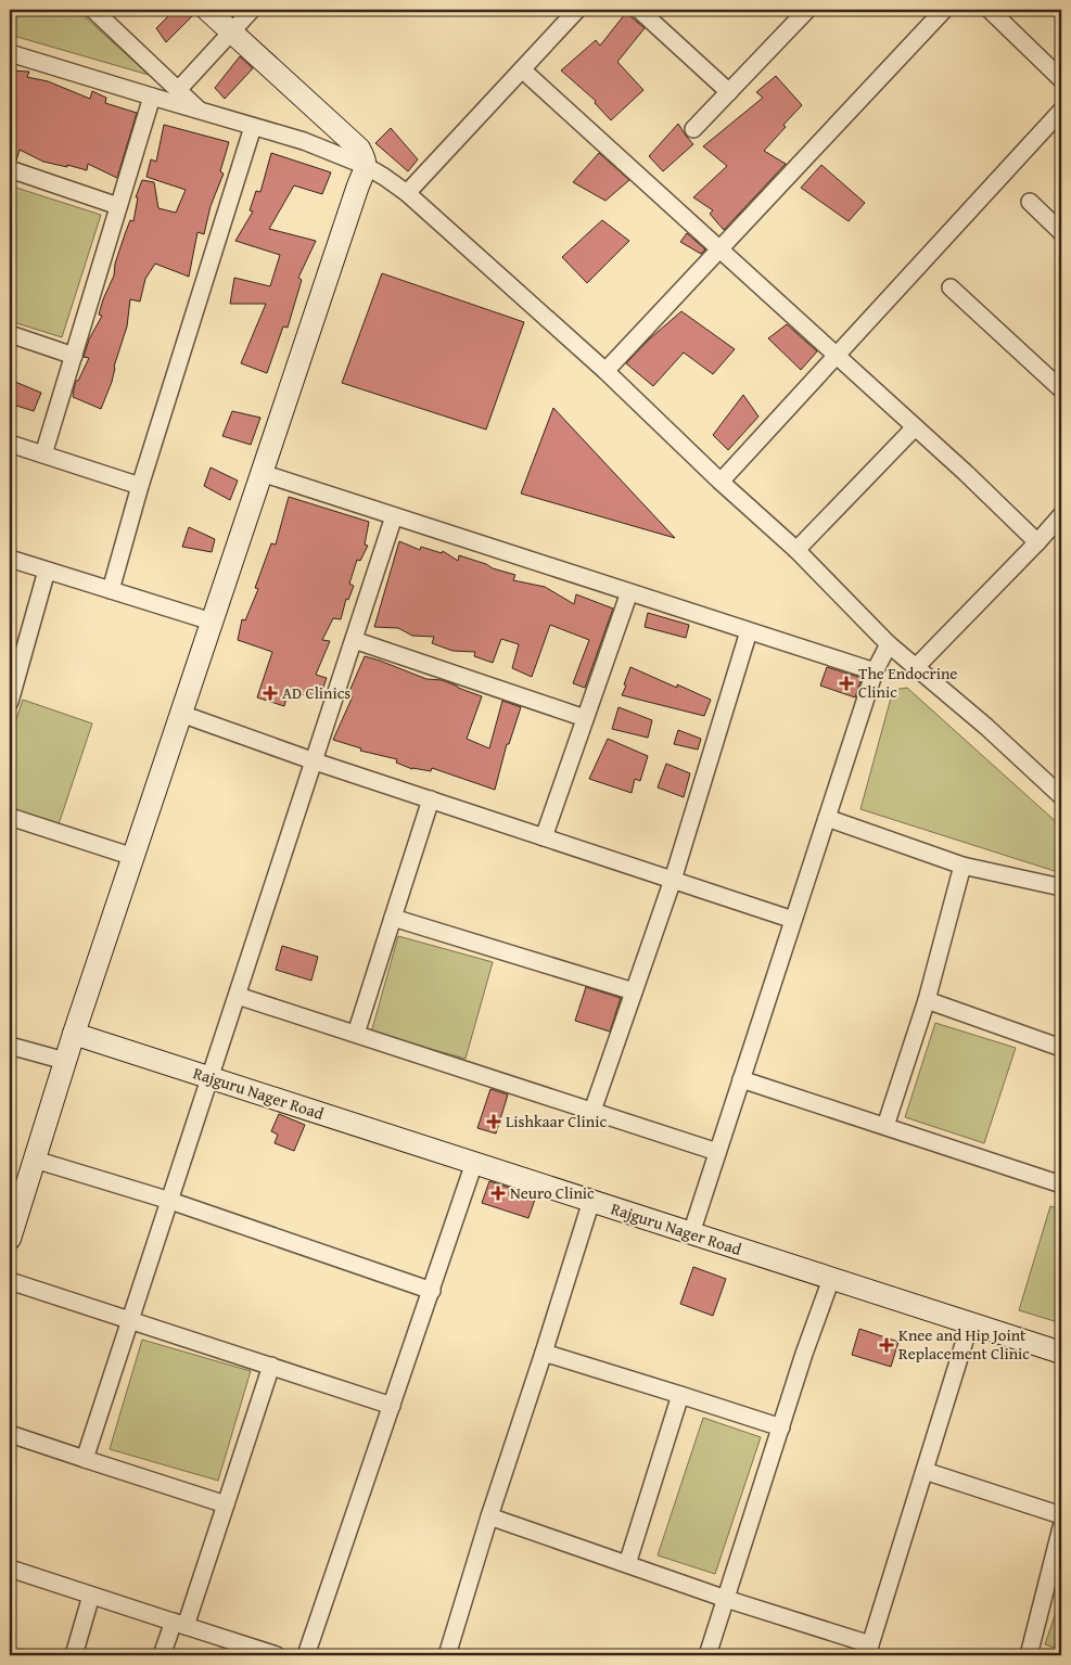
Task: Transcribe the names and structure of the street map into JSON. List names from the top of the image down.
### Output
{
  "streets": {
    "street": ["Rajguru Nager Road"]
  },
  "places": {
    "health": [
      "The Endocrine Clinic",
      "AD Clinics",
      "Lishkaar Clinic",
      "Neuro Clinic",
      "Knee and Hip Joint Replacement Clinic"
    ]
  }
}
